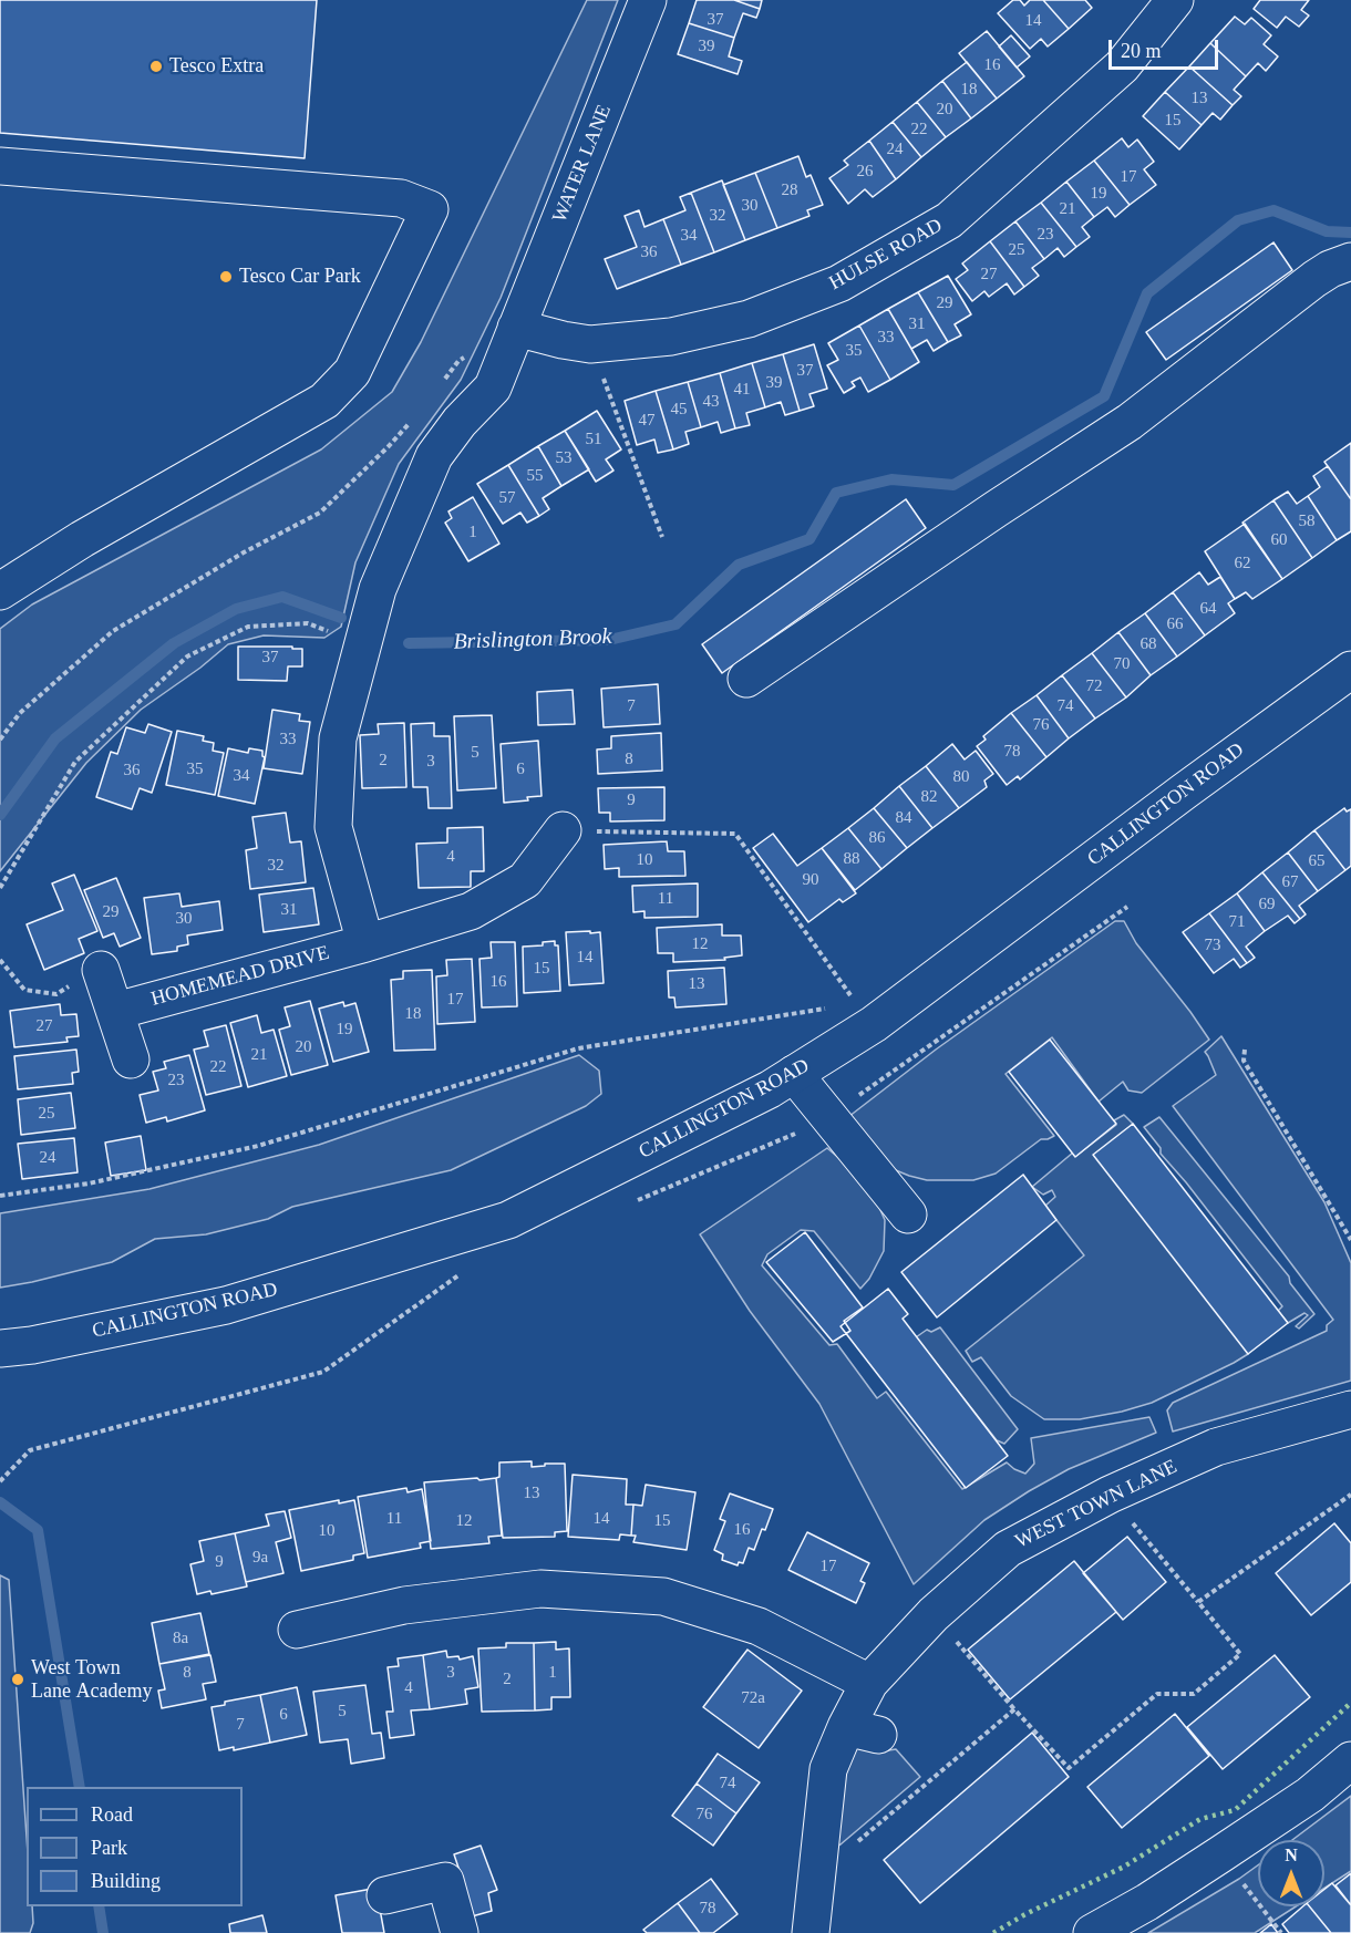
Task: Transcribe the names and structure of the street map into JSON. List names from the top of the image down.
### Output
{
  "streets": {
    "street": [
      "WATER LANE",
      "HULSE ROAD",
      "CALLINGTON ROAD",
      "HOMEMEAD DRIVE",
      "WEST TOWN LANE"
    ]
  },
  "crossings": [
    ["WATER LANE", "HULSE ROAD"]
  ],
  "water": ["Brislington Brook"],
  "places": ["Tesco Extra", "Tesco Car Park", "West Town Lane Academy"],
  "house_numbers": [
    "37",
    "14",
    "39",
    "16",
    "18",
    "13",
    "20",
    "15",
    "22",
    "24",
    "26",
    "17",
    "28",
    "19",
    "30",
    "21",
    "32",
    "23",
    "34",
    "25",
    "36",
    "27",
    "29",
    "31",
    "33",
    "35",
    "37",
    "39",
    "41",
    "43",
    "45",
    "47",
    "51",
    "53",
    "55",
    "57",
    "58",
    "1",
    "60",
    "62",
    "64",
    "66",
    "68",
    "37",
    "70",
    "72",
    "7",
    "74",
    "76",
    "33",
    "78",
    "5",
    "8",
    "2",
    "3",
    "35",
    "6",
    "36",
    "34",
    "80",
    "82",
    "9",
    "84",
    "86",
    "4",
    "88",
    "10",
    "65",
    "32",
    "90",
    "67",
    "11",
    "69",
    "31",
    "29",
    "30",
    "71",
    "12",
    "73",
    "14",
    "15",
    "16",
    "13",
    "17",
    "18",
    "27",
    "19",
    "20",
    "21",
    "22",
    "23",
    "25",
    "24",
    "13",
    "11",
    "14",
    "12",
    "15",
    "16",
    "10",
    "9a",
    "9",
    "17",
    "8a",
    "8",
    "3",
    "1",
    "2",
    "4",
    "72a",
    "5",
    "6",
    "7",
    "74",
    "76",
    "78"
  ],
  "legend": ["Road", "Park", "Building"],
  "scale_bar": "20 m",
  "north": "top"
}
